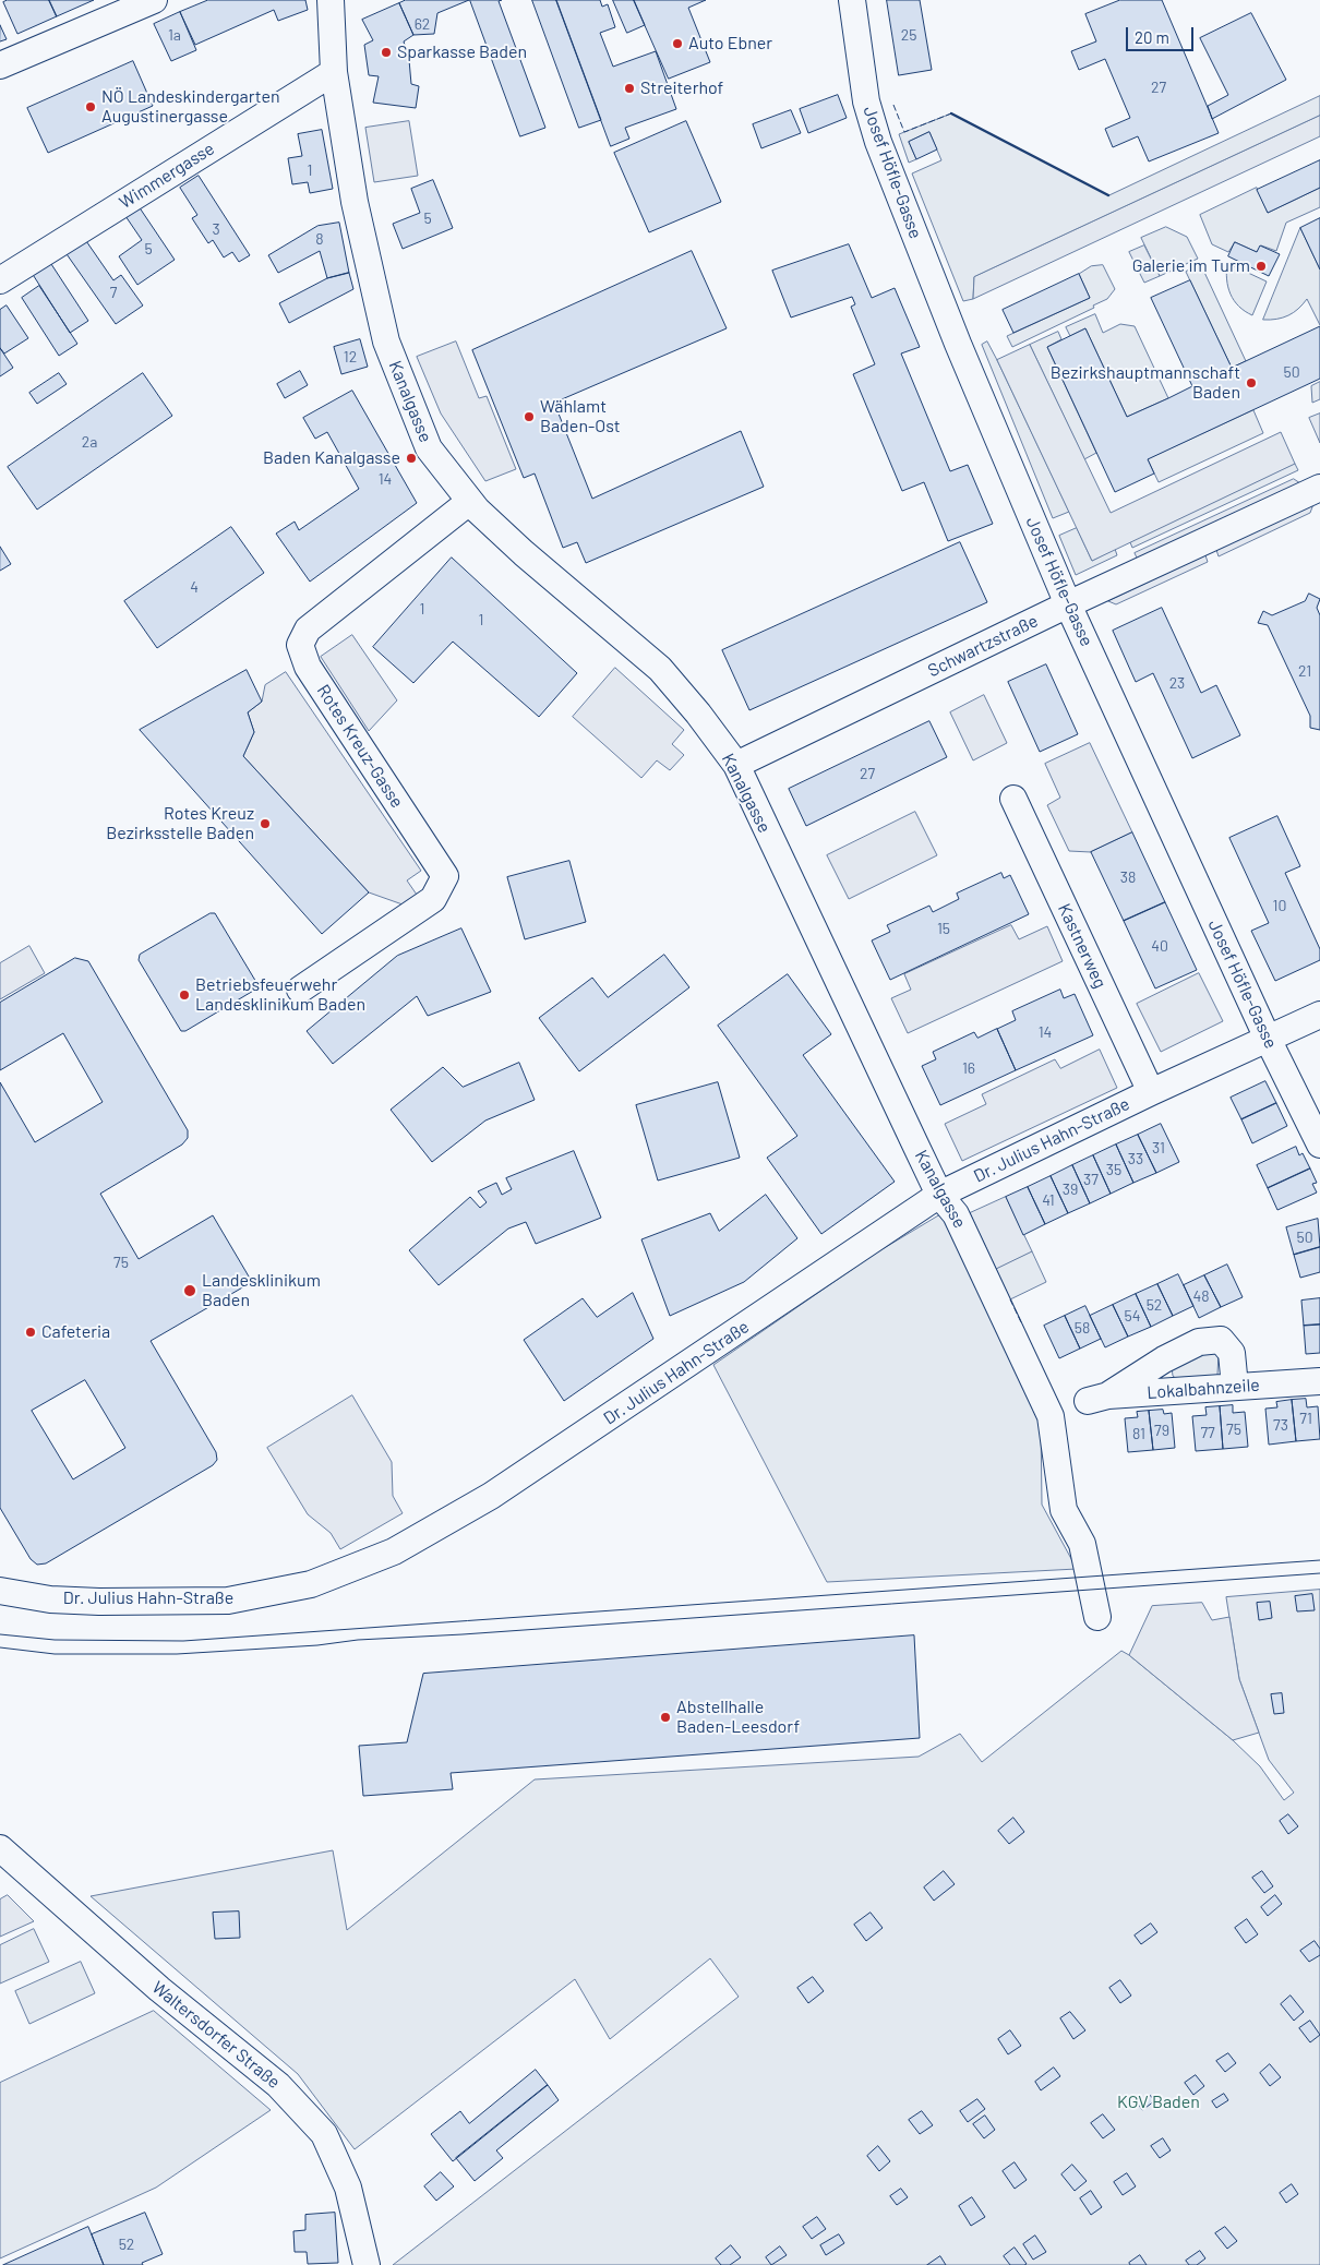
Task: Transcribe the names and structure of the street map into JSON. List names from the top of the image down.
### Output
{
  "streets": {
    "street": [
      "Josef Höfle-Gasse",
      "Wimmergasse",
      "Kanalgasse",
      "Schwartzstraße",
      "Rotes Kreuz-Gasse",
      "Kastnerweg",
      "Dr. Julius Hahn-Straße",
      "Lokalbahnzeile",
      "Waltersdorfer Straße"
    ]
  },
  "crossings": [
    ["Josef Höfle-Gasse", "Schwartzstraße"],
    ["Josef Höfle-Gasse", "Dr. Julius Hahn-Straße"],
    ["Wimmergasse", "Kanalgasse"],
    ["Kanalgasse", "Schwartzstraße"],
    ["Kanalgasse", "Rotes Kreuz-Gasse"],
    ["Kanalgasse", "Dr. Julius Hahn-Straße"],
    ["Kastnerweg", "Dr. Julius Hahn-Straße"]
  ],
  "parks": ["KGV Baden"],
  "places": [
    "Auto Ebner",
    "Sparkasse Baden",
    "Streiterhof",
    "NÖ Landeskindergarten Augustinergasse",
    "Galerie im Turm",
    "Bezirkshauptmannschaft Baden",
    "Wählamt Baden-Ost",
    "Baden Kanalgasse",
    "Rotes Kreuz Bezirksstelle Baden",
    "Betriebsfeuerwehr Landesklinikum Baden",
    "Landesklinikum Baden",
    "Cafeteria",
    "Abstellhalle Baden-Leesdorf"
  ],
  "house_numbers": [
    "62",
    "1a",
    "25",
    "27",
    "1",
    "5",
    "3",
    "8",
    "5",
    "7",
    "12",
    "50",
    "2a",
    "14",
    "4",
    "1",
    "1",
    "21",
    "23",
    "27",
    "38",
    "10",
    "15",
    "40",
    "14",
    "16",
    "31",
    "33",
    "35",
    "37",
    "39",
    "41",
    "50",
    "75",
    "48",
    "52",
    "54",
    "58",
    "71",
    "73",
    "75",
    "79",
    "77",
    "81",
    "52"
  ],
  "scale_bar": "20 m"
}
